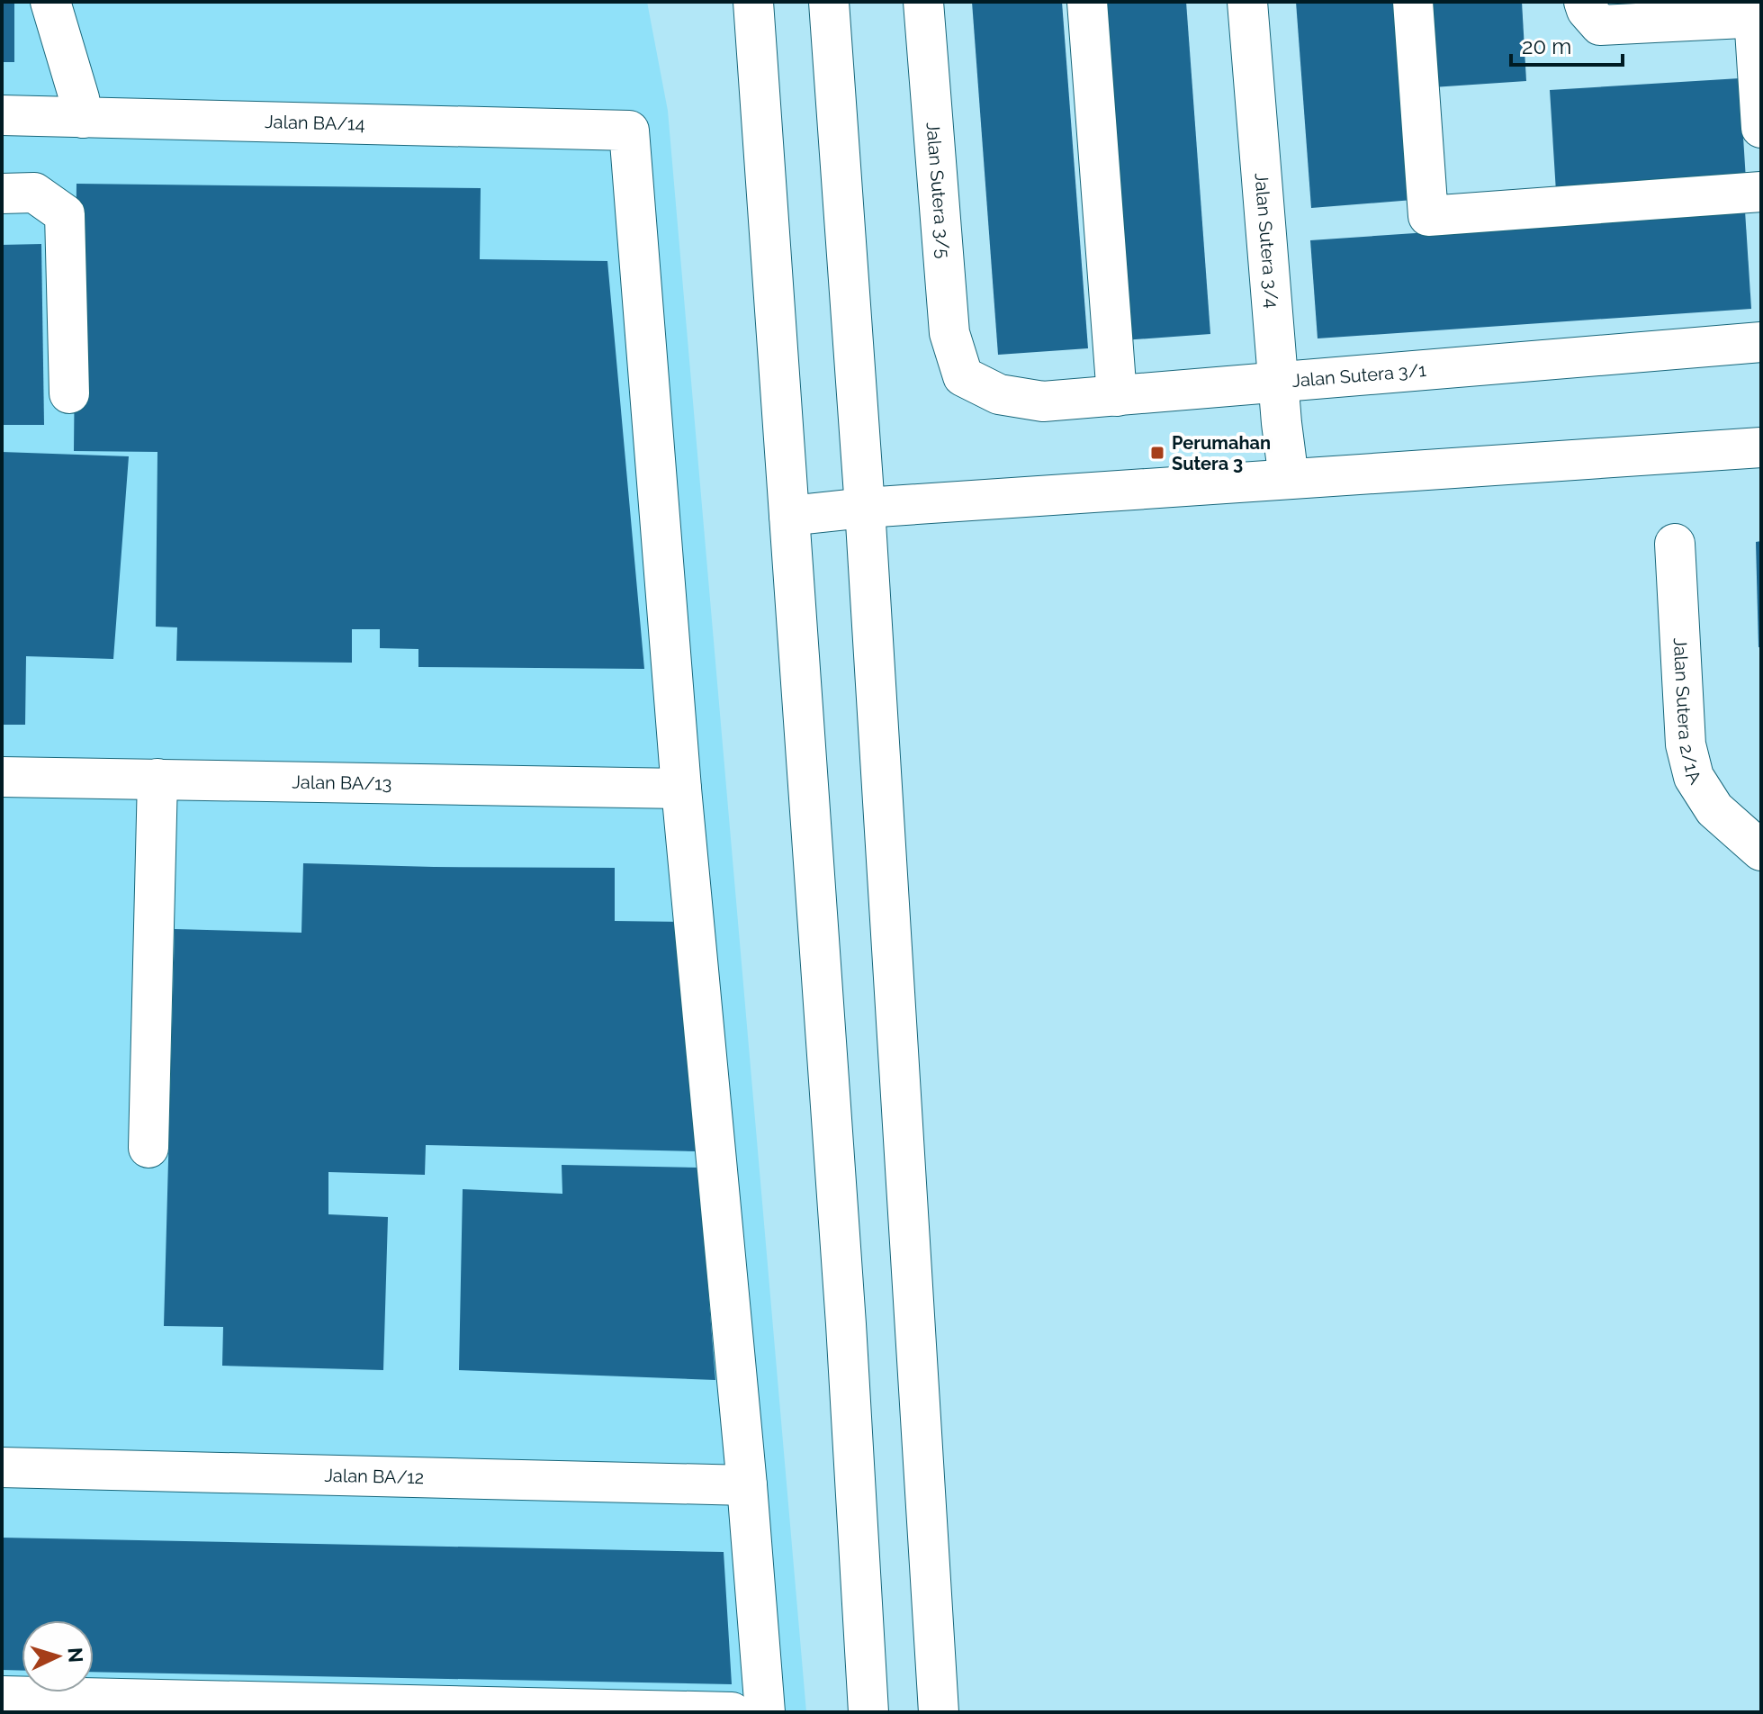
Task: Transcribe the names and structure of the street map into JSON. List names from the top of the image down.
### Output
{
  "streets": {
    "street": [
      "Jalan BA/14",
      "Jalan Sutera 3/5",
      "Jalan Sutera 3/4",
      "Jalan Sutera 3/1",
      "Jalan Sutera 2/1A",
      "Jalan BA/13",
      "Jalan BA/12"
    ]
  },
  "crossings": [
    ["Jalan BA/14", "Jalan BA/13"],
    ["Jalan Sutera 3/5", "Jalan Sutera 3/1"],
    ["Jalan Sutera 3/4", "Jalan Sutera 3/1"]
  ],
  "places": {
    "transit": ["Perumahan Sutera 3"]
  },
  "scale_bar": "20 m",
  "north": "right"
}
